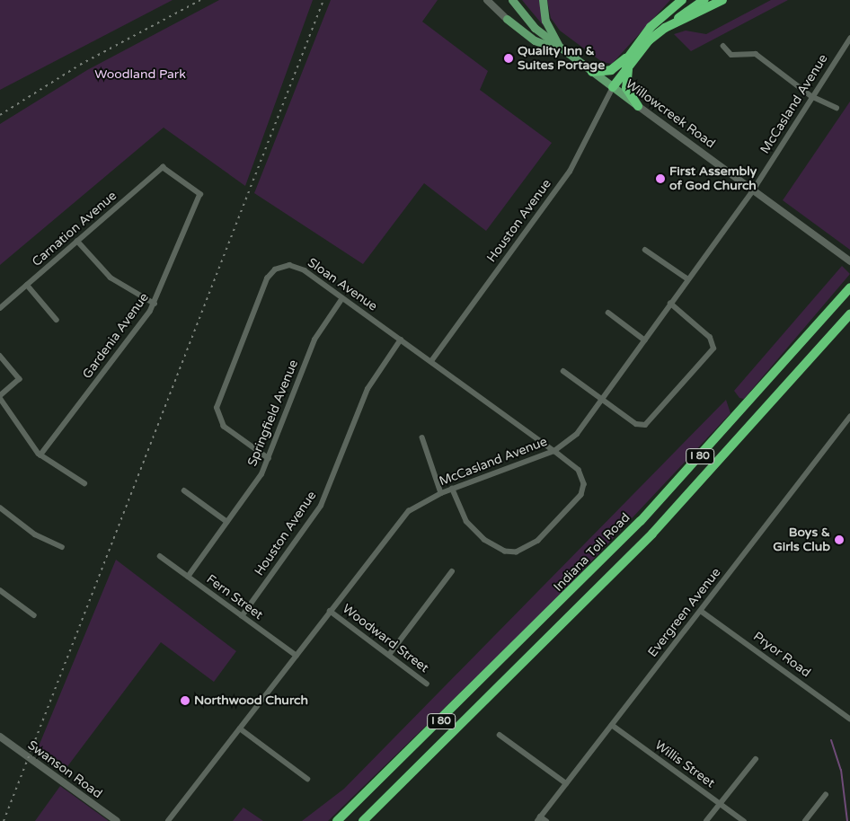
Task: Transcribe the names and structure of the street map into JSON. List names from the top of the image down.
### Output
{
  "streets": {
    "highway": ["I 80", "Indiana Toll Road"],
    "main road": ["Willowcreek Road", "Swanson Road"],
    "street": [
      "McCasland Avenue",
      "Houston Avenue",
      "Carnation Avenue",
      "Sloan Avenue",
      "Gardenia Avenue",
      "Springfield Avenue",
      "Fern Street",
      "Evergreen Avenue",
      "Woodward Street",
      "Pryor Road",
      "Willis Street"
    ]
  },
  "crossings": [
    ["McCasland Avenue", "Willowcreek Road"],
    ["McCasland Avenue", "Sloan Avenue"],
    ["McCasland Avenue", "Fern Street"],
    ["McCasland Avenue", "Woodward Street"],
    ["Willowcreek Road", "Houston Avenue"],
    ["Houston Avenue", "Sloan Avenue"],
    ["Houston Avenue", "Fern Street"],
    ["Carnation Avenue", "Gardenia Avenue"],
    ["Sloan Avenue", "Springfield Avenue"],
    ["Springfield Avenue", "Fern Street"],
    ["Evergreen Avenue", "Pryor Road"],
    ["Evergreen Avenue", "Willis Street"]
  ],
  "parks": ["Woodland Park"],
  "places": [
    "Quality Inn & Suites Portage",
    "First Assembly of God Church",
    "Boys & Girls Club",
    "Northwood Church"
  ]
}
